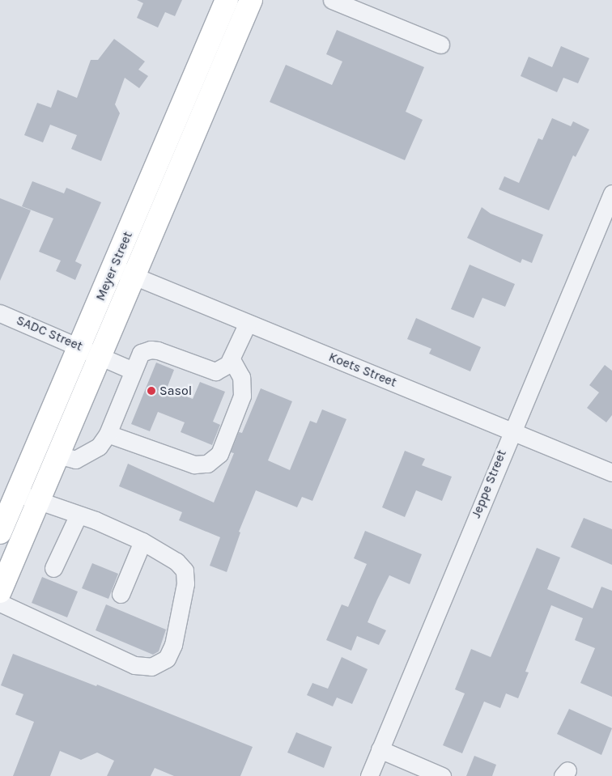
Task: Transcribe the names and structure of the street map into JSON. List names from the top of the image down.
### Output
{
  "streets": {
    "main road": ["Meyer Street"],
    "street": ["SADC Street", "Koets Street", "Jeppe Street"]
  },
  "crossings": [
    ["Meyer Street", "SADC Street"],
    ["Meyer Street", "Koets Street"],
    ["Koets Street", "Jeppe Street"]
  ],
  "places": ["Sasol"]
}
